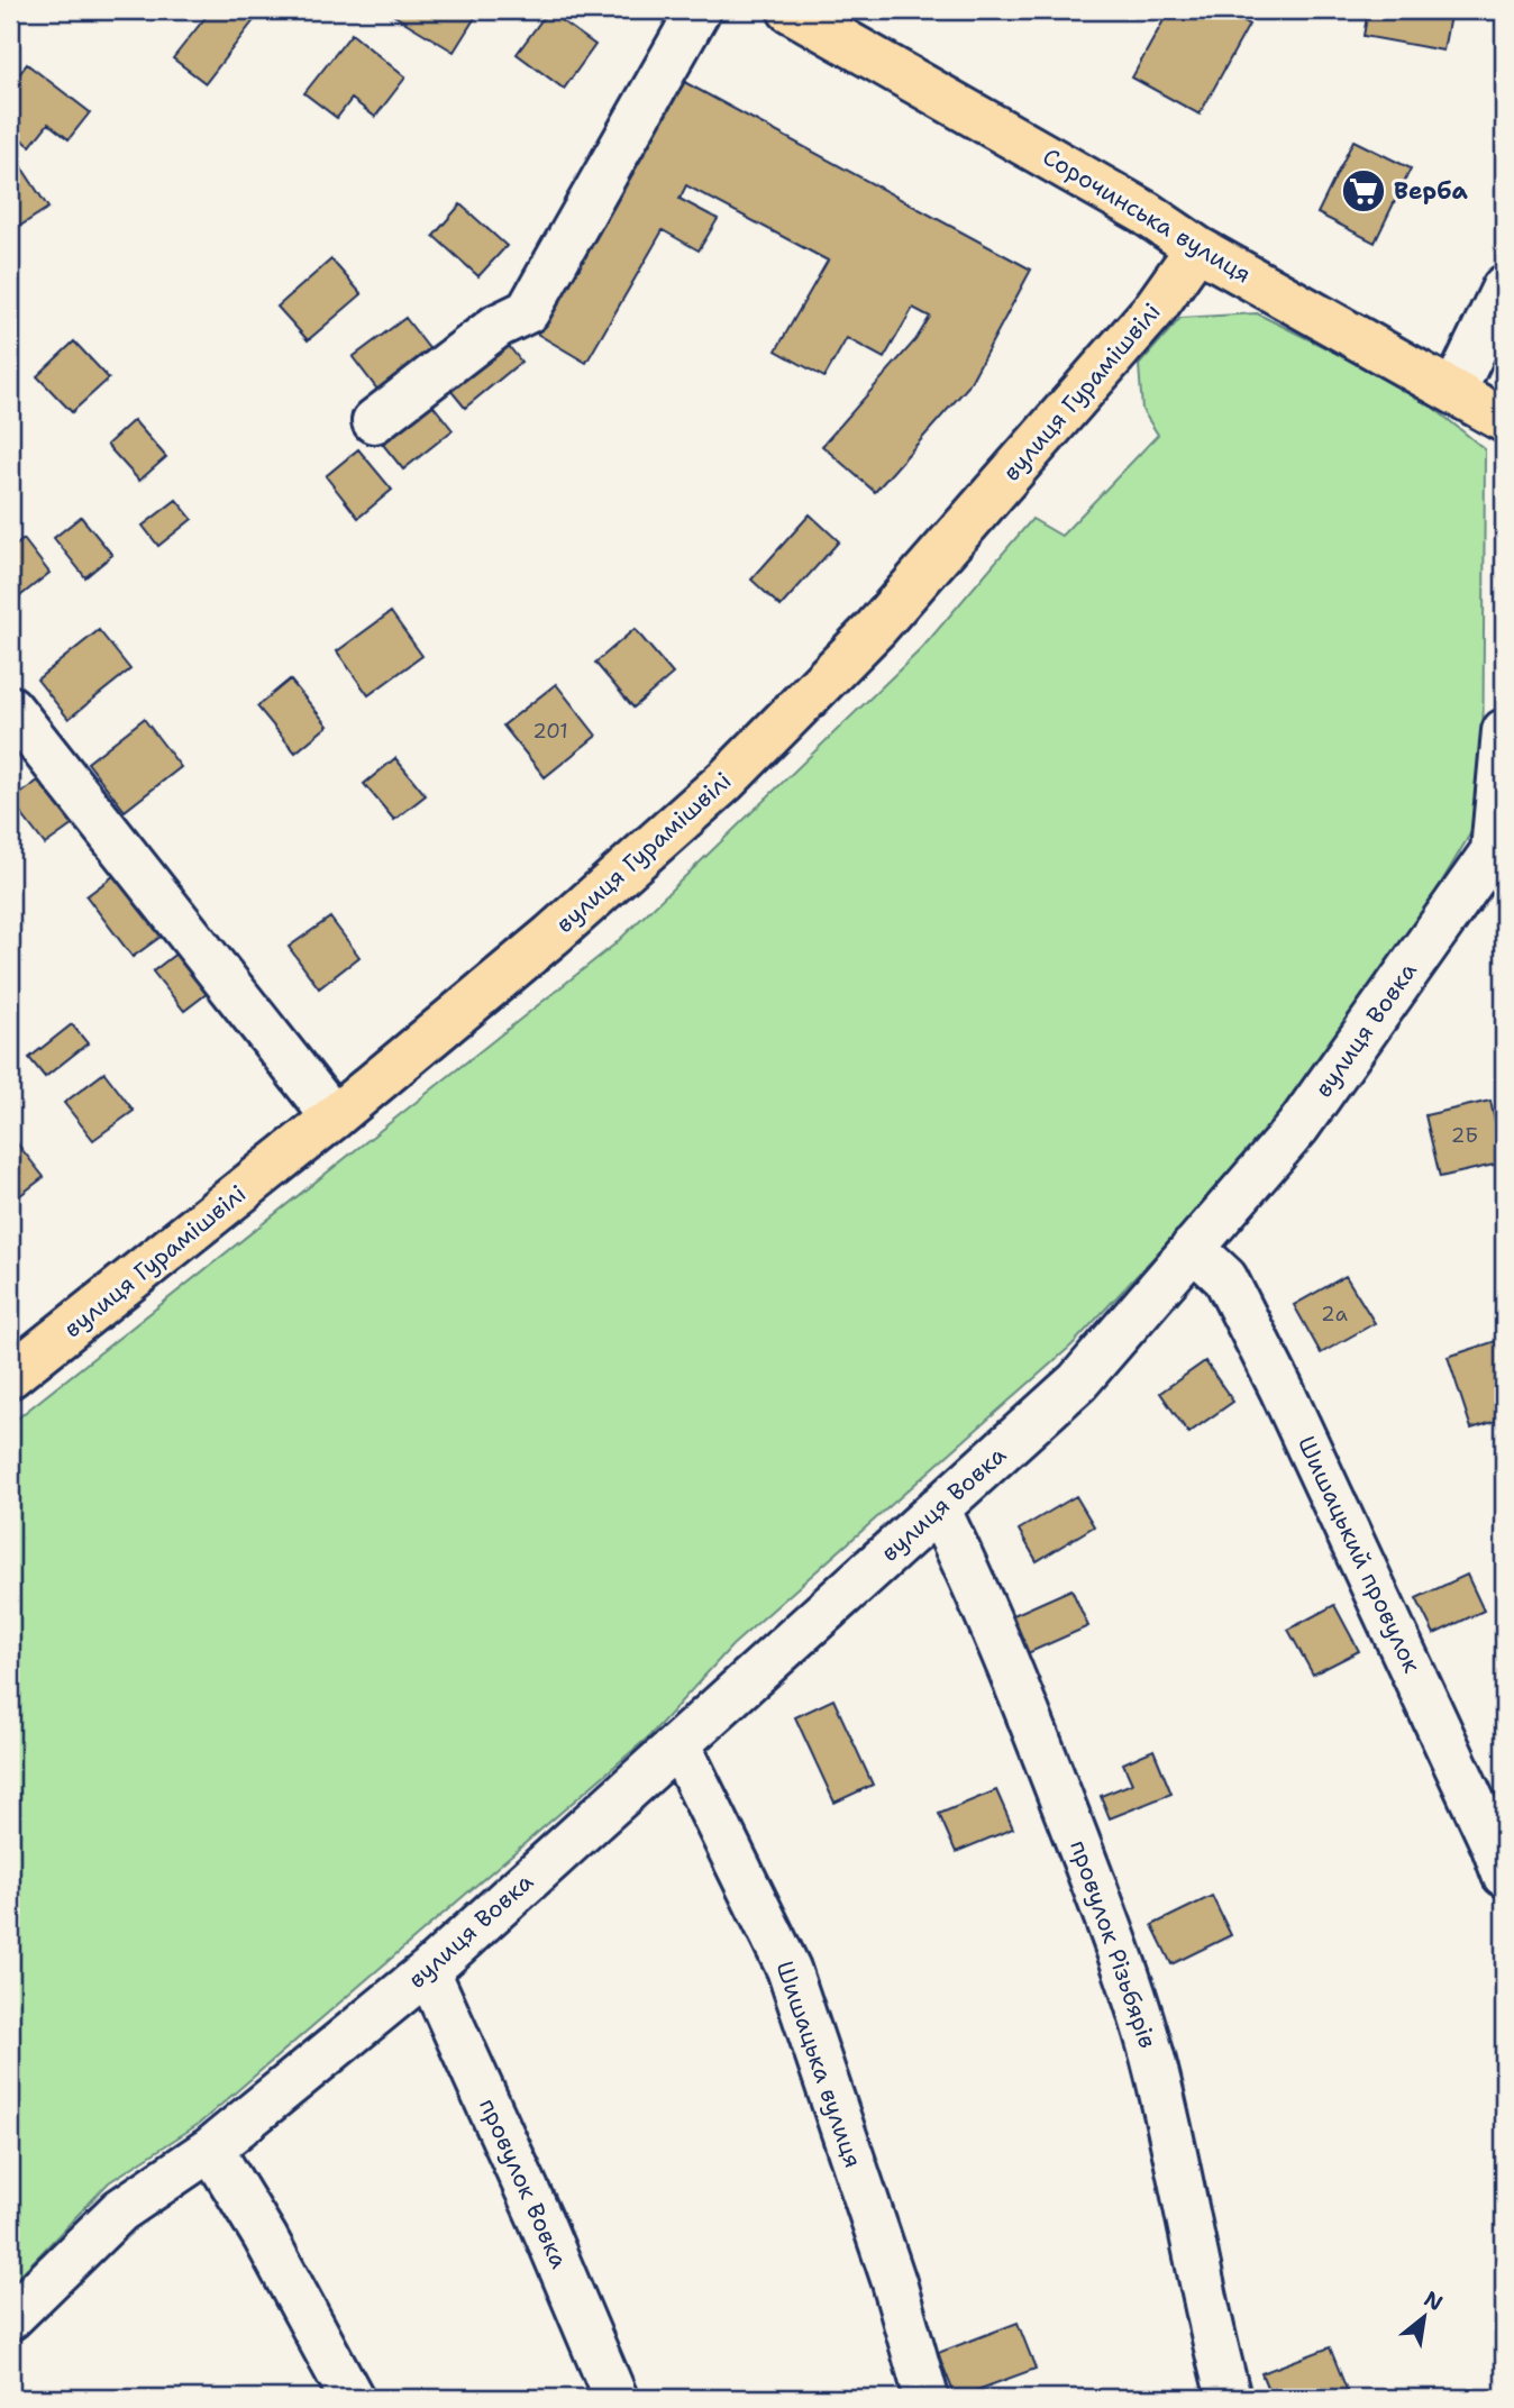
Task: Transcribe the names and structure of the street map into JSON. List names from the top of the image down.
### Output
{
  "streets": {
    "main road": ["Сорочинська вулиця", "вулиця Гурамішвілі"],
    "street": [
      "вулиця Вовка",
      "Шишацький провулок",
      "провулок Різьбярів",
      "Шишацька вулиця",
      "провулок Вовка"
    ]
  },
  "crossings": [
    ["Сорочинська вулиця", "вулиця Гурамішвілі"],
    ["вулиця Вовка", "Шишацький провулок"],
    ["вулиця Вовка", "провулок Різьбярів"],
    ["вулиця Вовка", "Шишацька вулиця"],
    ["вулиця Вовка", "провулок Вовка"]
  ],
  "places": {
    "supermarket": ["Верба"]
  },
  "house_numbers": ["201", "2Б", "2а"],
  "north": "top right"
}
